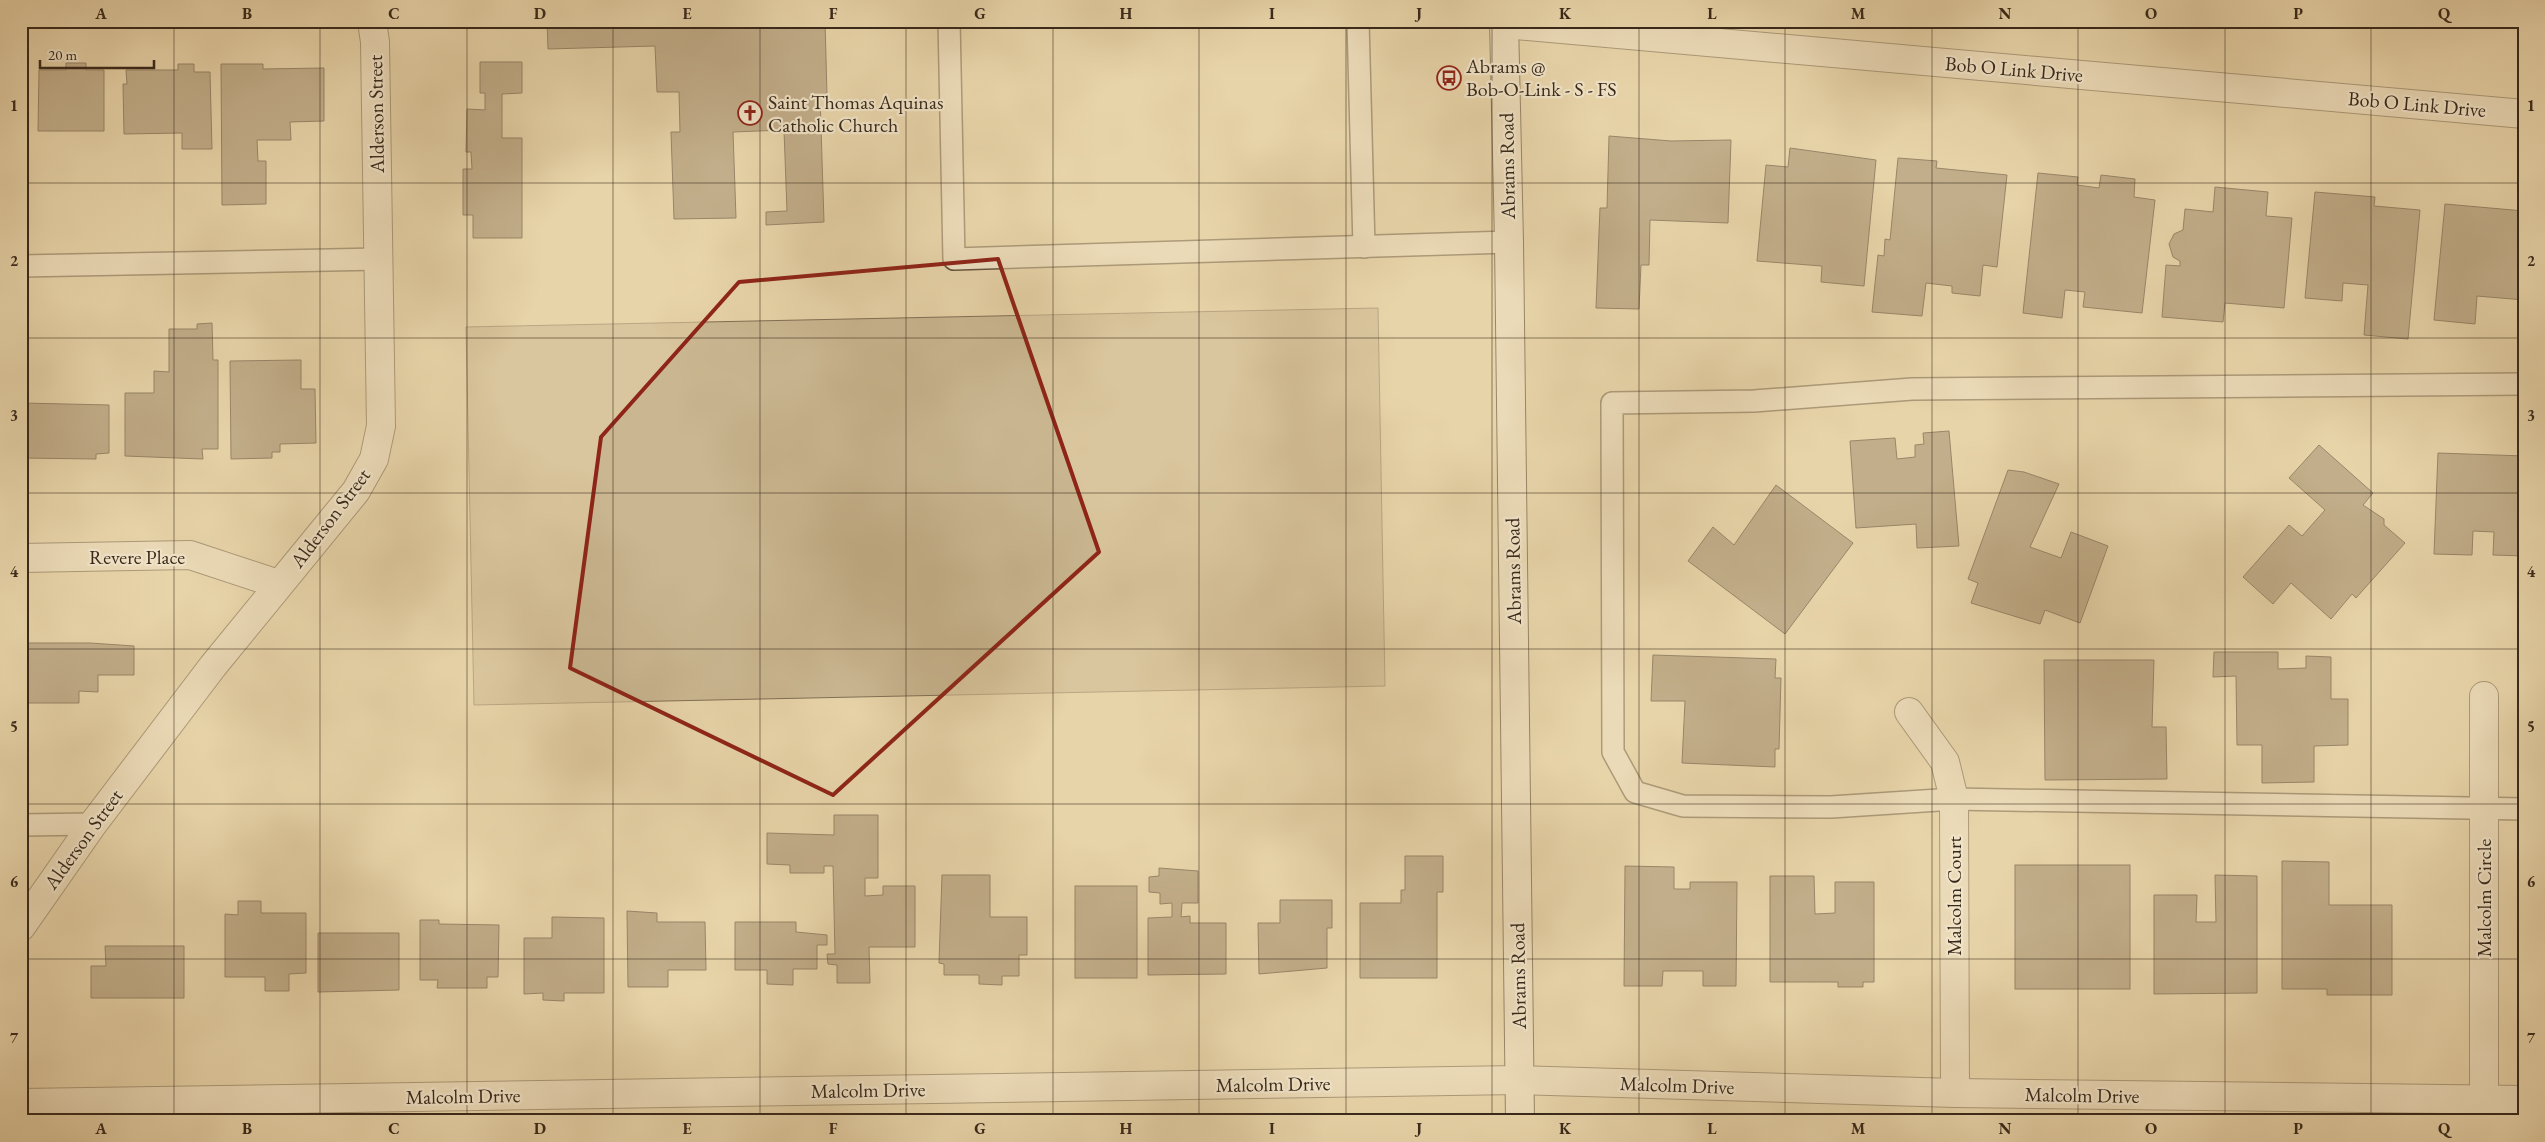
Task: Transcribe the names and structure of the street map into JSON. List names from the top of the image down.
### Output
{
  "streets": {
    "street": [
      "Bob O Link Drive",
      "Alderson Street",
      "Abrams Road",
      "Revere Place",
      "Malcolm Court",
      "Malcolm Circle",
      "Malcolm Drive"
    ]
  },
  "crossings": [
    ["Bob O Link Drive", "Abrams Road"],
    ["Alderson Street", "Revere Place"],
    ["Abrams Road", "Malcolm Drive"],
    ["Malcolm Court", "Malcolm Drive"],
    ["Malcolm Circle", "Malcolm Drive"]
  ],
  "places": {
    "bus stop": ["Abrams @ Bob-O-Link - S - FS"],
    "church": ["Saint Thomas Aquinas Catholic Church"]
  },
  "scale_bar": "20 m",
  "grid": {
    "columns": [
      "A",
      "B",
      "C",
      "D",
      "E",
      "F",
      "G",
      "H",
      "I",
      "J",
      "K",
      "L",
      "M",
      "N",
      "O",
      "P",
      "Q"
    ],
    "rows": [
      "1",
      "2",
      "3",
      "4",
      "5",
      "6",
      "7"
    ]
  }
}
